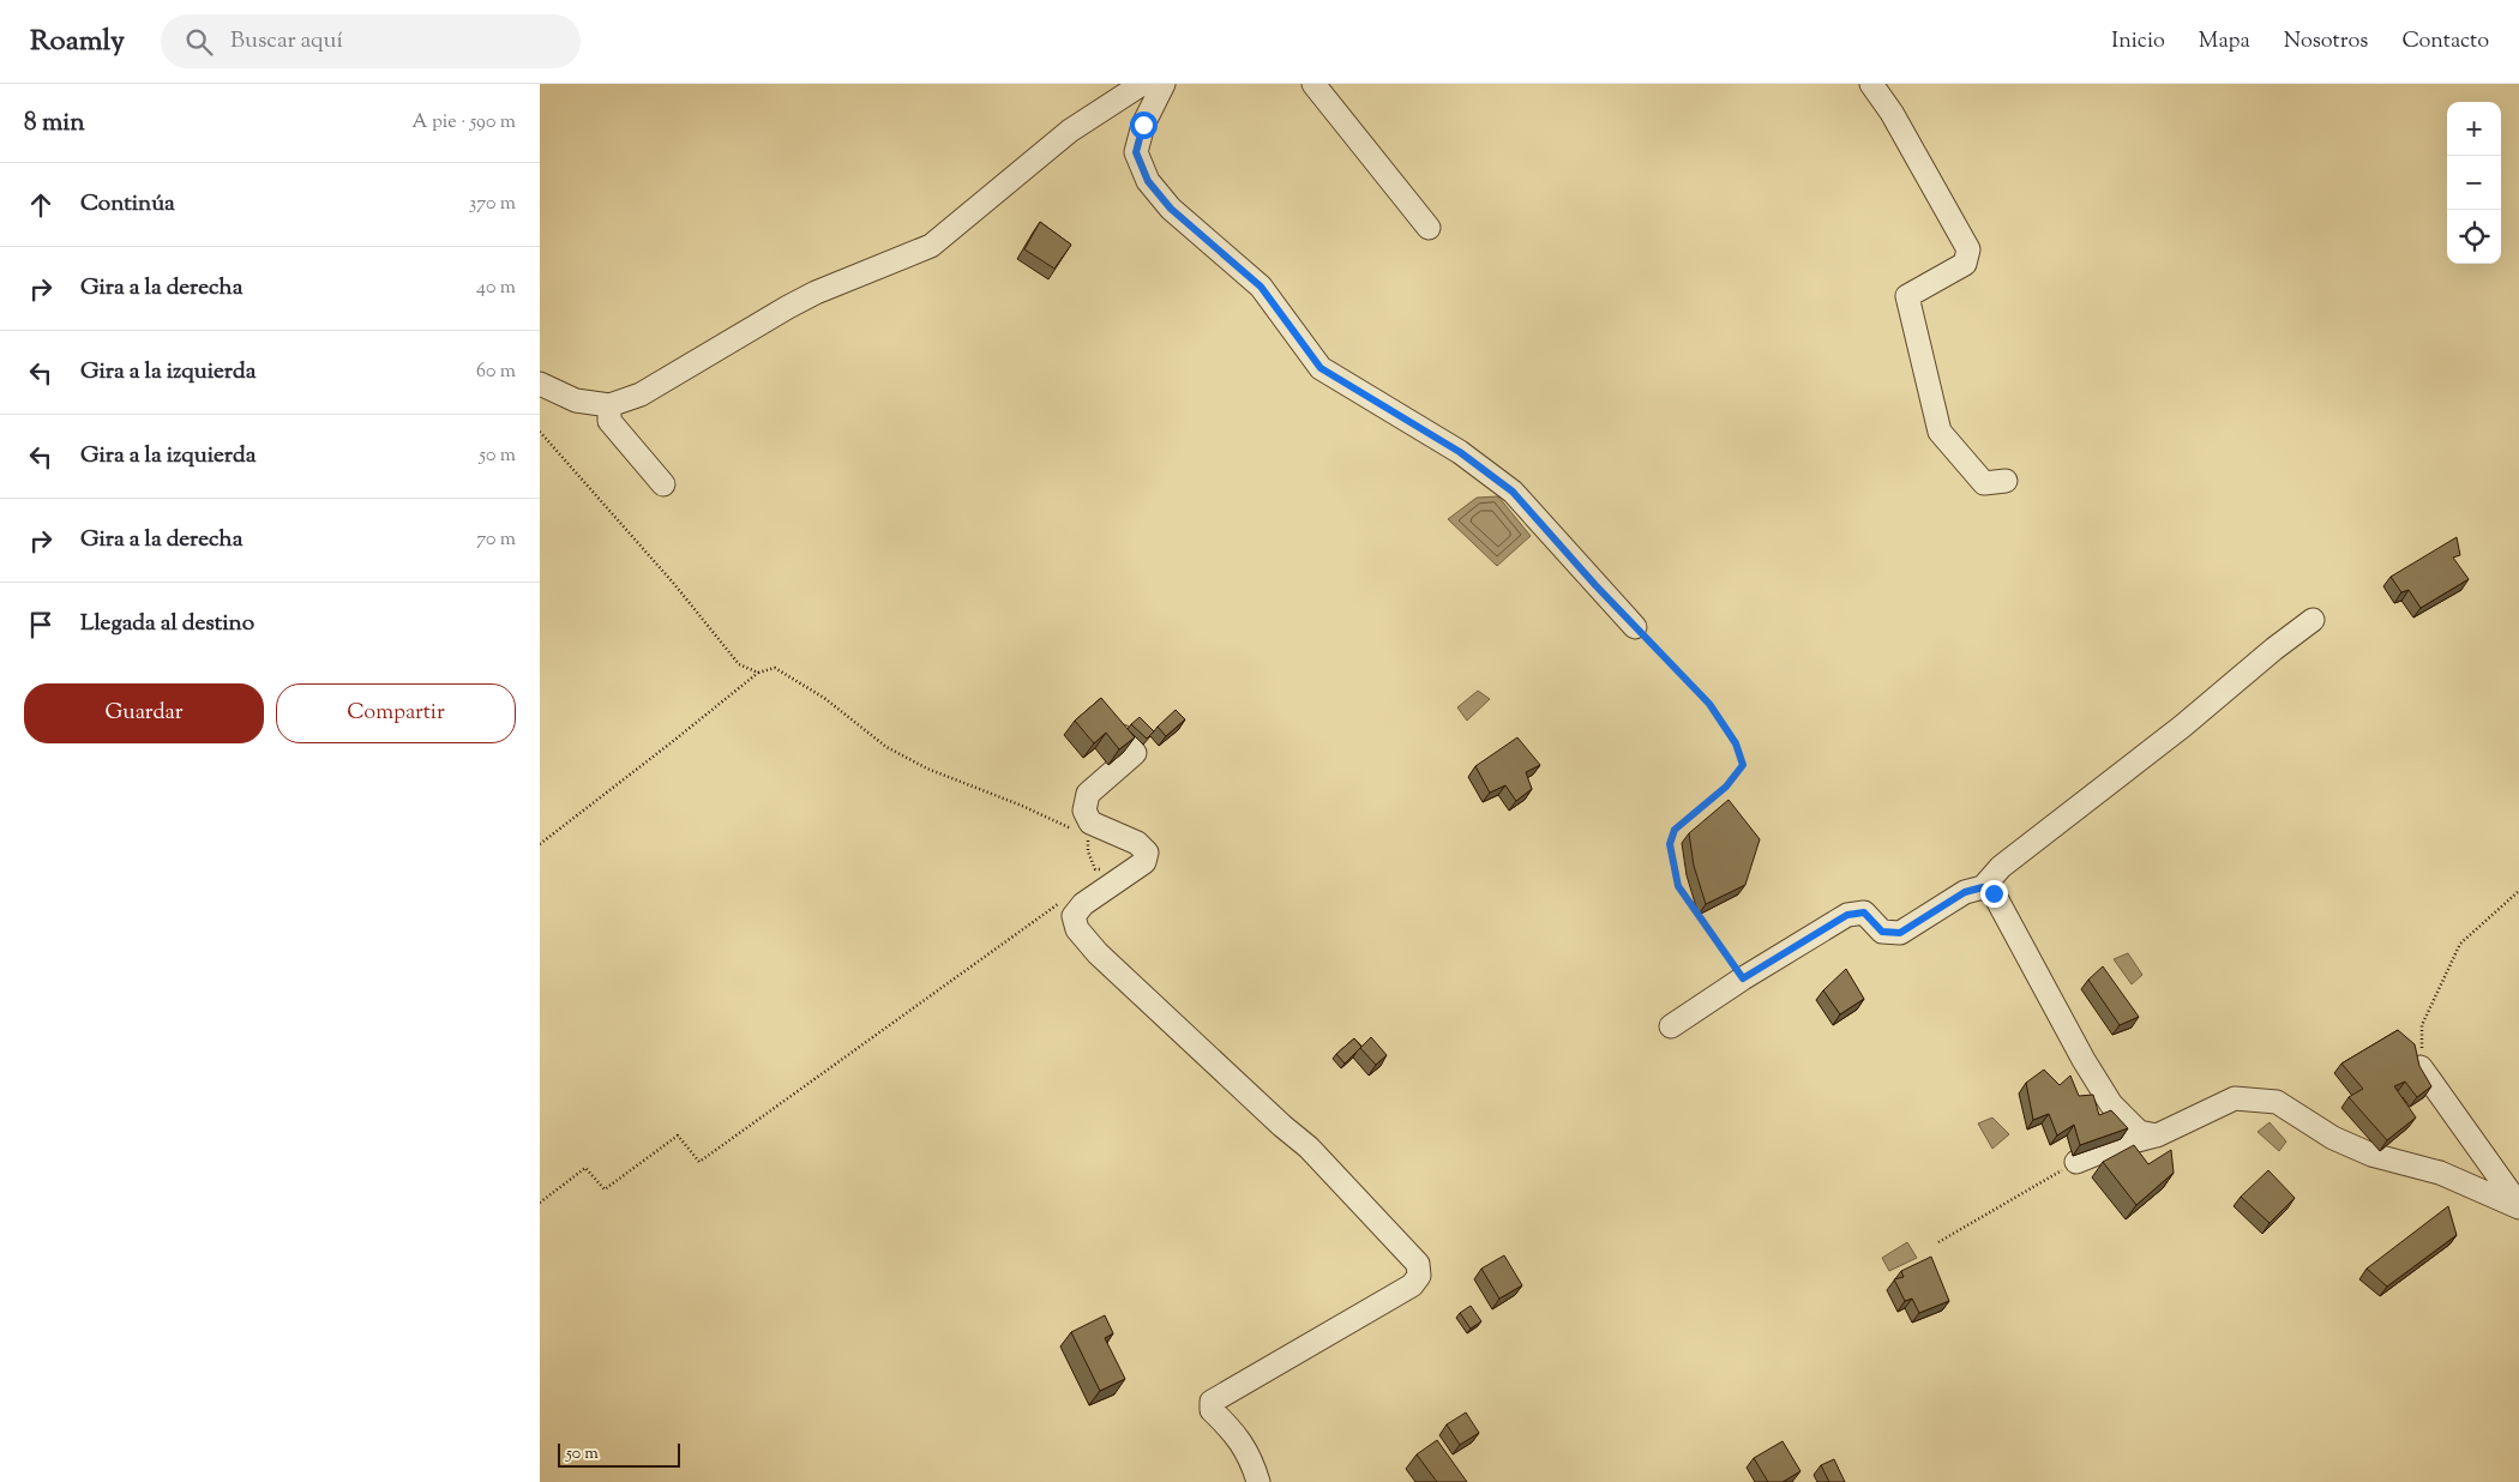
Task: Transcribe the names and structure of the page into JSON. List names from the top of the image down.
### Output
{
  "scale_bar": "50 m",
  "page": {
    "header": "Roamly",
    "search": "Buscar aquí",
    "nav": [
      "Inicio",
      "Mapa",
      "Nosotros",
      "Contacto"
    ],
    "heading": ["8 min", "A pie · 590 m"],
    "map_buttons": ["+", "−"],
    "list": [
      ["Continúa", "370 m"],
      ["Gira a la derecha", "40 m"],
      ["Gira a la izquierda", "60 m"],
      ["Gira a la izquierda", "50 m"],
      ["Gira a la derecha", "70 m"],
      "Llegada al destino"
    ],
    "buttons": ["Guardar", "Compartir"],
    "scale": "50 m"
  }
}
